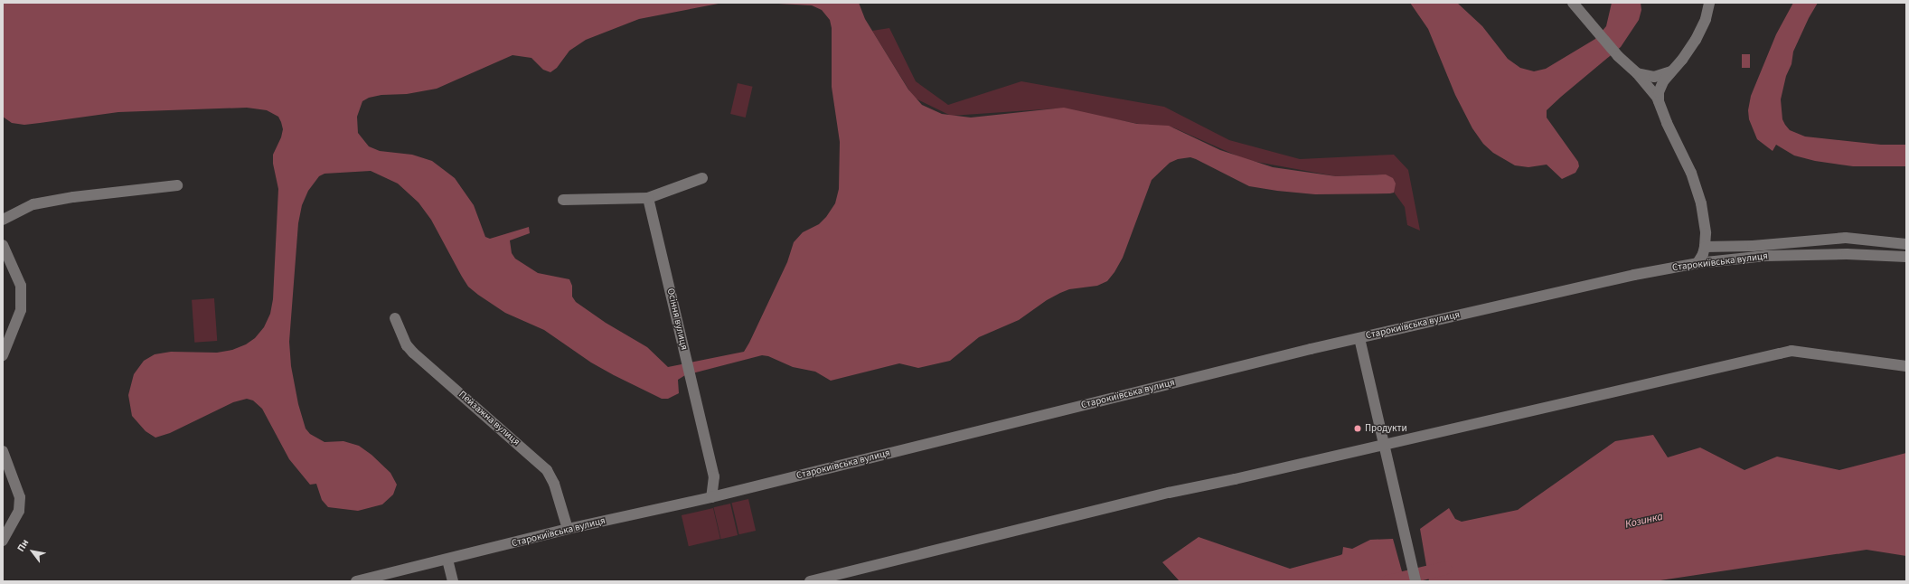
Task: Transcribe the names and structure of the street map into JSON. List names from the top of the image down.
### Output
{
  "streets": {
    "street": ["Старокиївська вулиця", "Осіння вулиця", "Пейзажна вулиця"]
  },
  "crossings": [
    ["Старокиївська вулиця", "Осіння вулиця"],
    ["Старокиївська вулиця", "Пейзажна вулиця"]
  ],
  "water": ["Козинка"],
  "places": ["Продукти"],
  "north": "top left"
}
